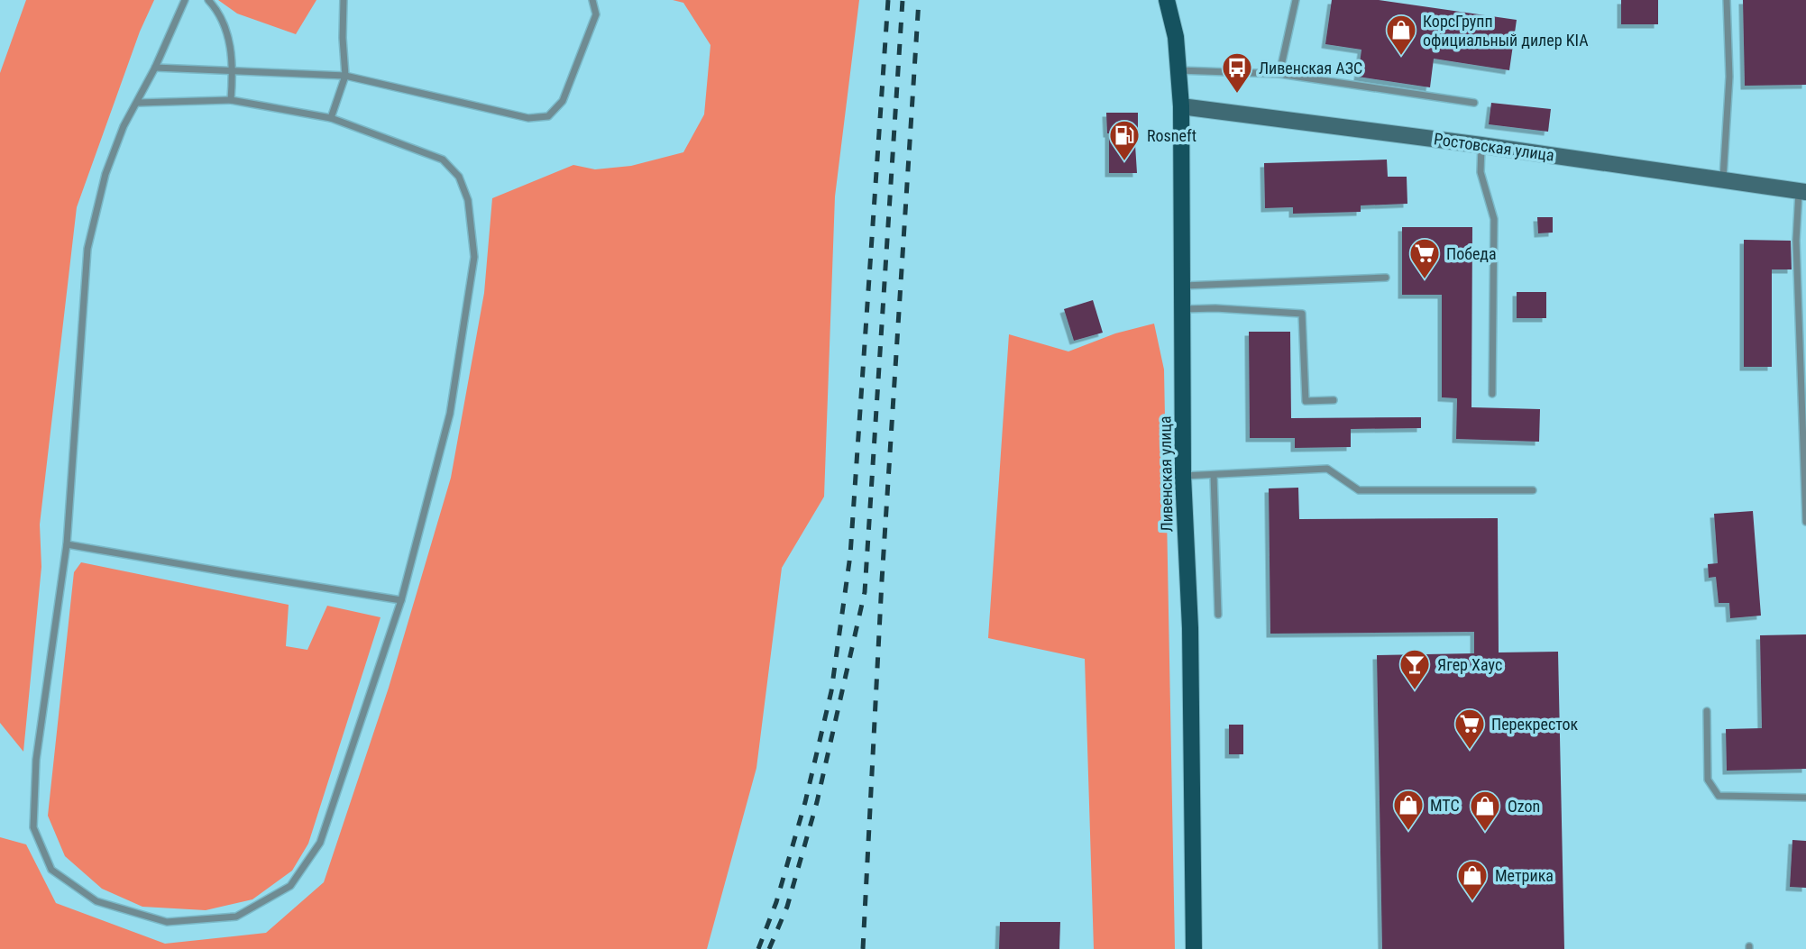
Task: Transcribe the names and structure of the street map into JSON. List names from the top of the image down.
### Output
{
  "streets": {
    "main road": ["Ливенская улица"],
    "street": ["Ростовская улица"]
  },
  "crossings": [
    ["Ростовская улица", "Ливенская улица"]
  ],
  "places": {
    "shop": [
      "КорсГрупп официальный дилер KIA",
      "МТС",
      "Ozon",
      "Метрика"
    ],
    "bus stop": ["Ливенская АЗС"],
    "fuel station": ["Rosneft"],
    "supermarket": ["Победа", "Перекресток"],
    "bar": ["Ягер Хаус"]
  }
}
